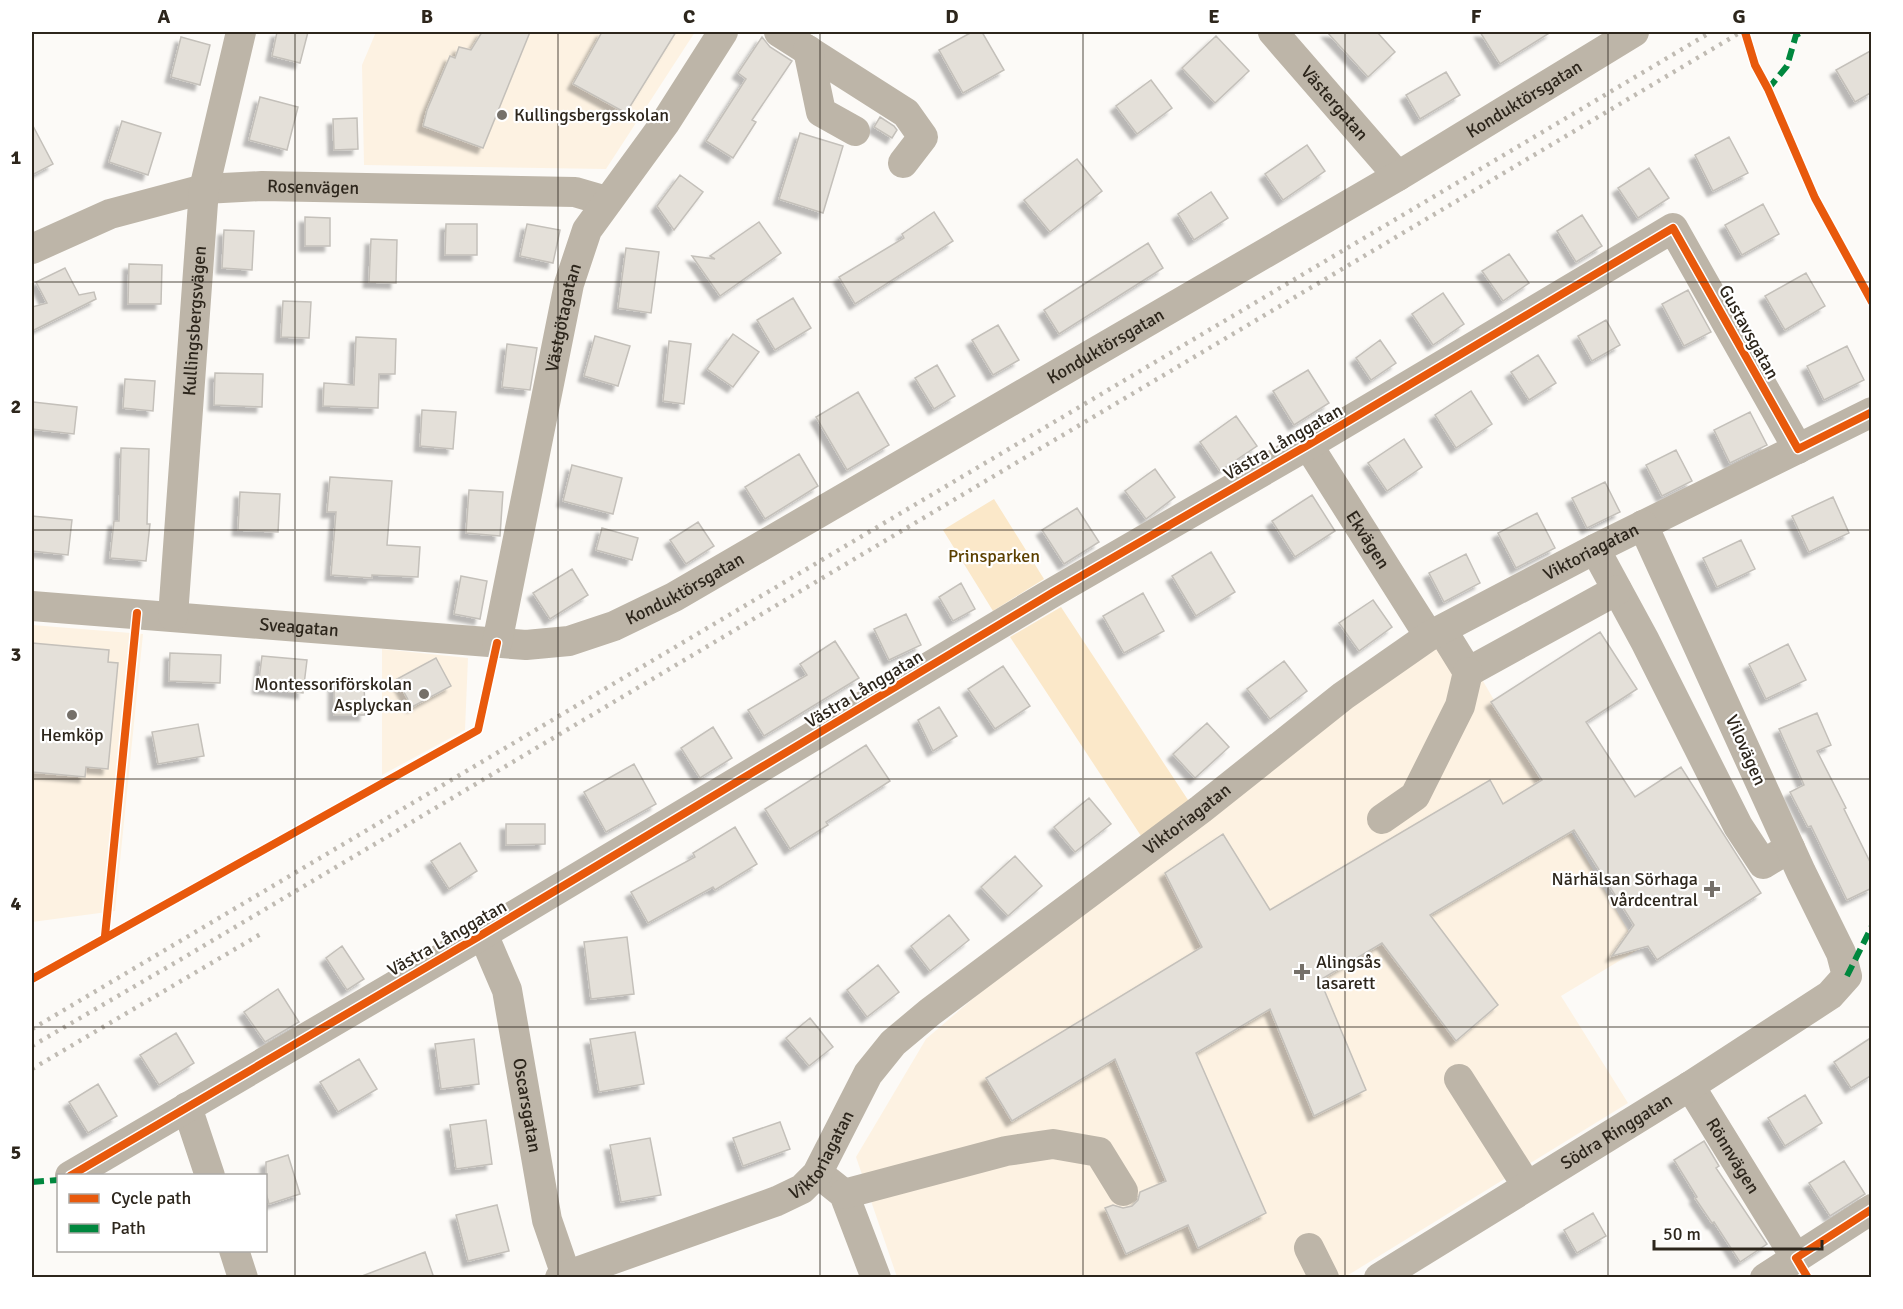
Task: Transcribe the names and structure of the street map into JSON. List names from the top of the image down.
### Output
{
  "streets": {
    "street": [
      "Konduktörsgatan",
      "Västergatan",
      "Rosenvägen",
      "Västgötagatan",
      "Kullingsbergsvägen",
      "Gustavsgatan",
      "Västra Långgatan",
      "Ekvägen",
      "Viktoriagatan",
      "Sveagatan",
      "Vilovägen",
      "Oscarsgatan",
      "Södra Ringgatan",
      "Rönnvägen"
    ]
  },
  "crossings": [
    ["Konduktörsgatan", "Västergatan"],
    ["Konduktörsgatan", "Sveagatan"],
    ["Rosenvägen", "Västgötagatan"],
    ["Rosenvägen", "Kullingsbergsvägen"],
    ["Västgötagatan", "Sveagatan"],
    ["Kullingsbergsvägen", "Sveagatan"],
    ["Gustavsgatan", "Västra Långgatan"],
    ["Gustavsgatan", "Viktoriagatan"],
    ["Västra Långgatan", "Ekvägen"],
    ["Västra Långgatan", "Oscarsgatan"],
    ["Ekvägen", "Viktoriagatan"],
    ["Viktoriagatan", "Vilovägen"],
    ["Viktoriagatan", "Oscarsgatan"],
    ["Vilovägen", "Södra Ringgatan"],
    ["Södra Ringgatan", "Rönnvägen"]
  ],
  "parks": ["Prinsparken"],
  "places": {
    "other": ["Kullingsbergsskolan", "Montessoriförskolan Asplyckan", "Hemköp"],
    "health": ["Närhälsan Sörhaga vårdcentral", "Alingsås lasarett"]
  },
  "legend": ["Cycle path", "Path"],
  "scale_bar": "50 m",
  "grid": {
    "columns": [
      "A",
      "B",
      "C",
      "D",
      "E",
      "F",
      "G"
    ],
    "rows": [
      "1",
      "2",
      "3",
      "4",
      "5"
    ]
  }
}
